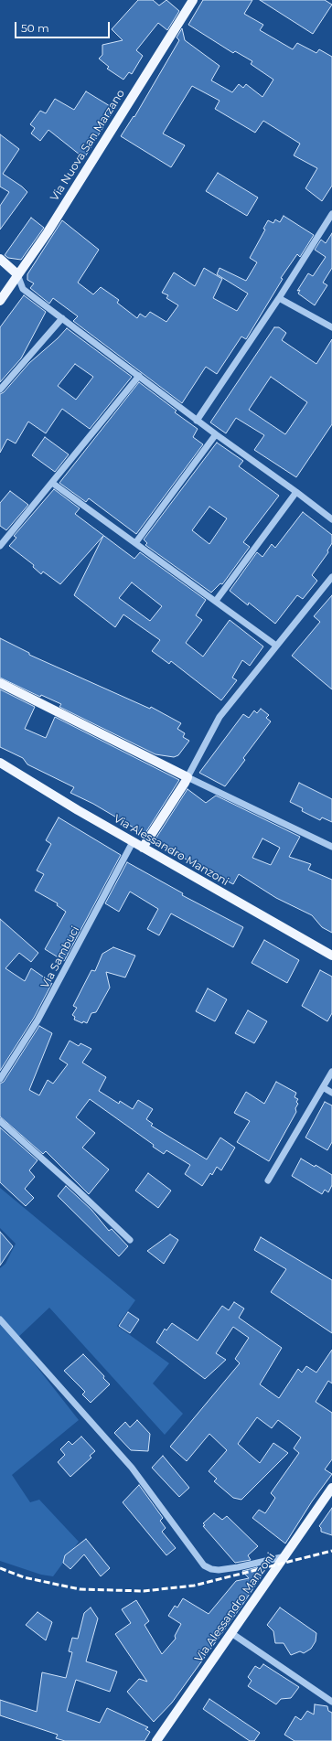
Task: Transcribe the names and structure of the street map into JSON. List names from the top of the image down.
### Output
{
  "streets": {
    "main road": ["Via Nuova San Marzano", "Via Alessandro Manzoni"],
    "street": ["Via Sambuci"]
  },
  "crossings": [
    ["Via Alessandro Manzoni", "Via Sambuci"]
  ],
  "scale_bar": "50 m"
}
